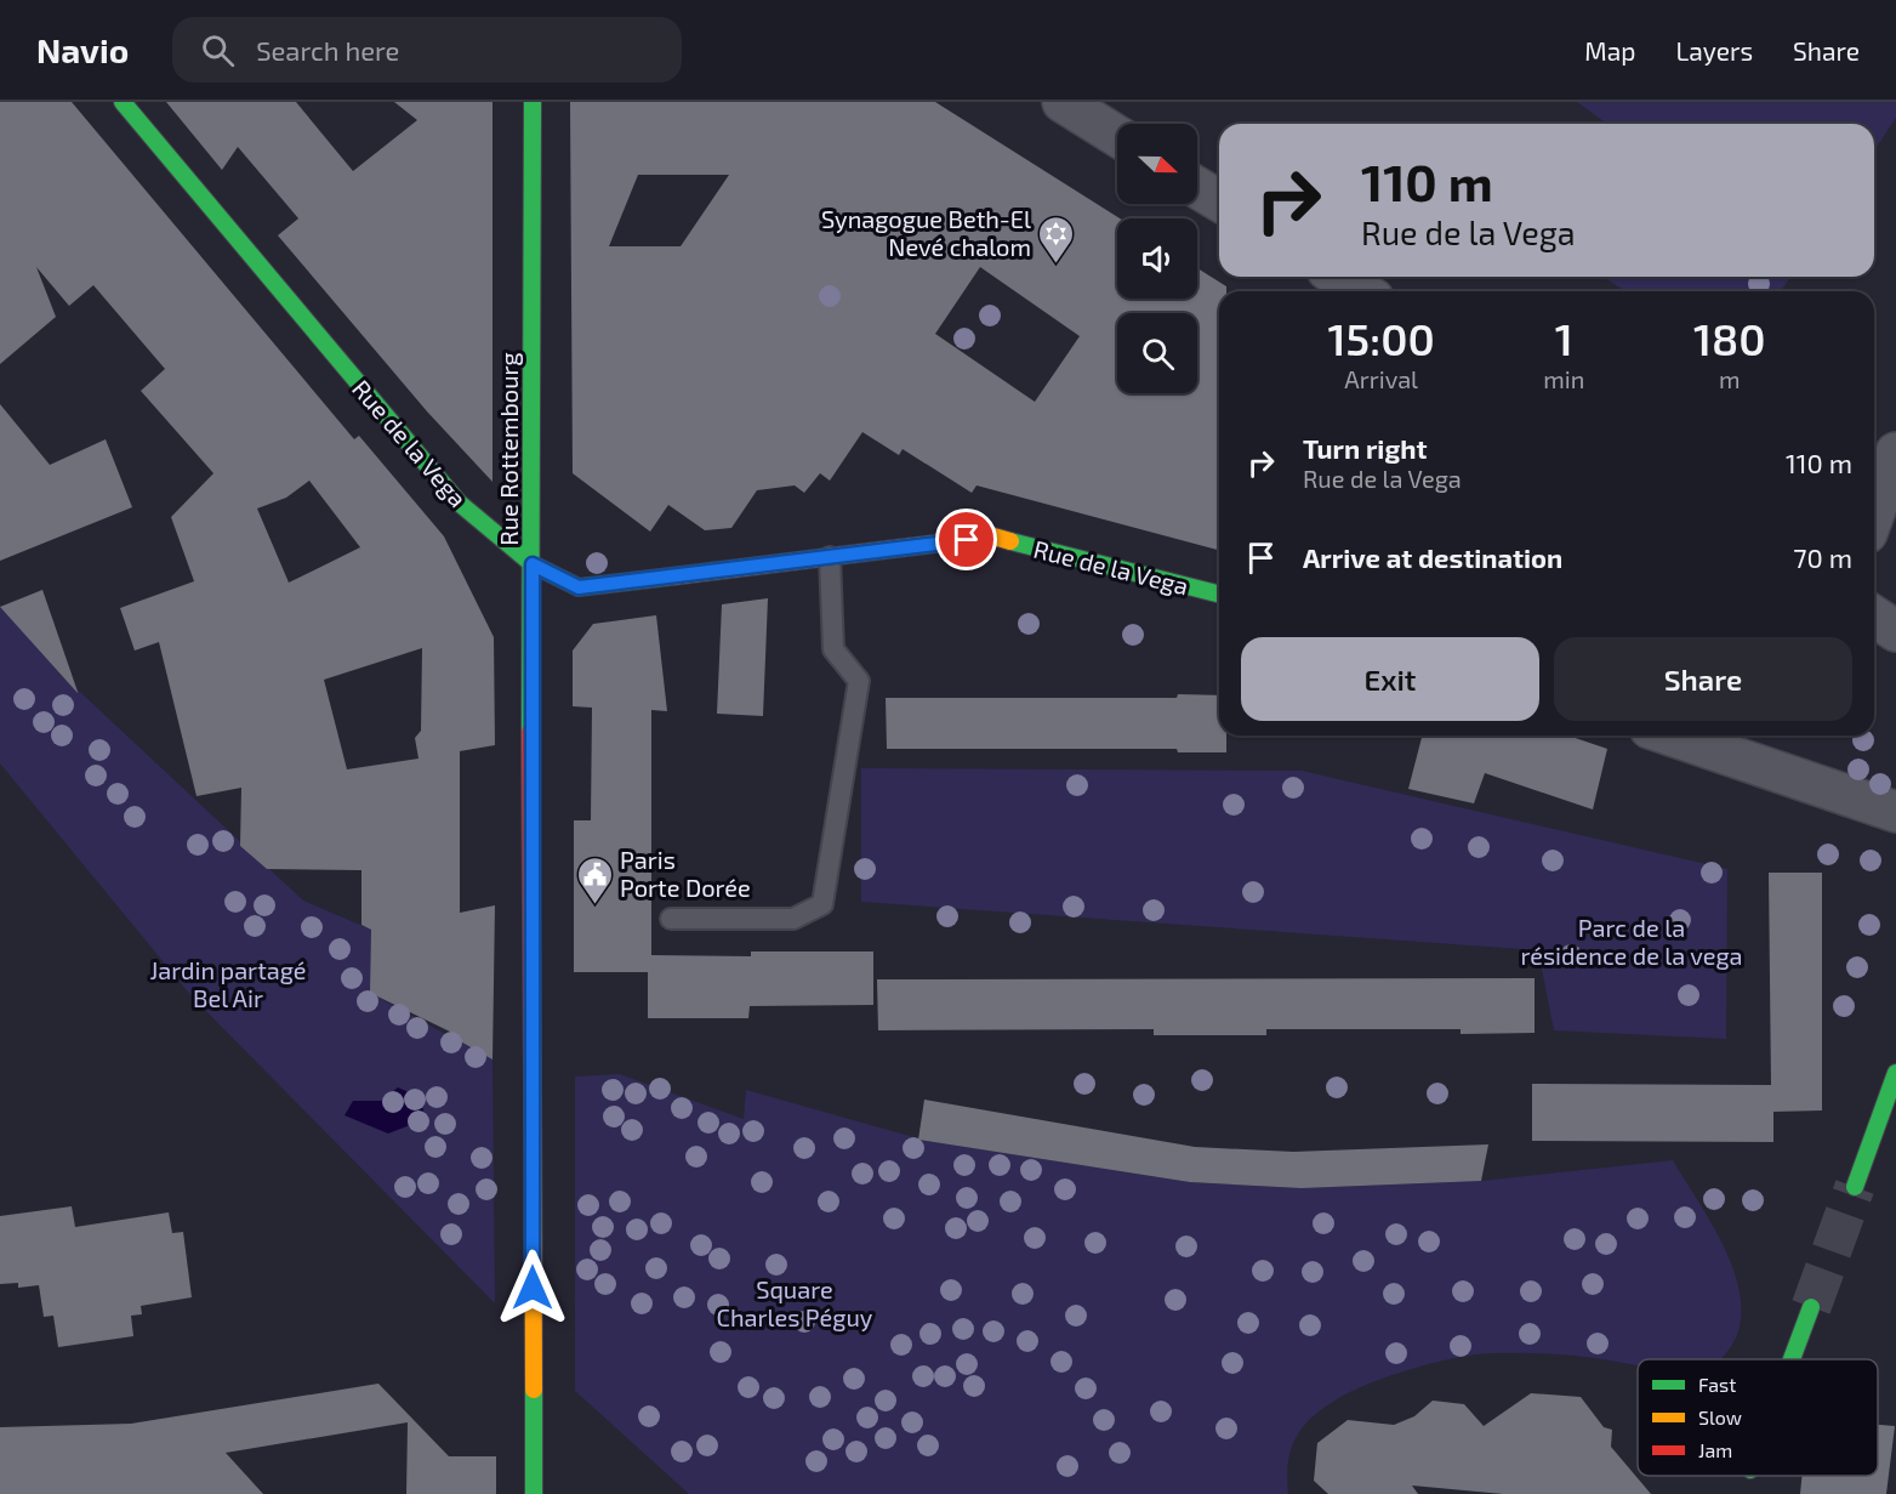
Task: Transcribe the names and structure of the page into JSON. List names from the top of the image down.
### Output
{
  "streets": {
    "street": ["Rue de la Vega", "Rue Rottembourg"]
  },
  "crossings": [
    ["Rue de la Vega", "Rue Rottembourg"]
  ],
  "parks": ["Parc de la résidence de la vega", "Jardin partagé Bel Air", "Square Charles Péguy"],
  "places": {
    "synagogue": ["Synagogue Beth-El Nevé chalom"],
    "public building": ["Paris Porte Dorée"]
  },
  "legend": ["Fast", "Slow", "Jam"],
  "north": "right",
  "page": {
    "header": "Navio",
    "search": "Search here",
    "nav": ["Map", "Layers", "Share"],
    "turn": ["110 m", "Rue de la Vega"],
    "eta": [
      "15:00",
      "Arrival",
      "1",
      "min",
      "180",
      "m"
    ],
    "list": [
      {
        "name": "Turn right",
        "note": "Rue de la Vega",
        "value": "110 m"
      },
      {
        "name": "Arrive at destination",
        "value": "70 m"
      }
    ],
    "buttons": ["Exit", "Share"]
  }
}
